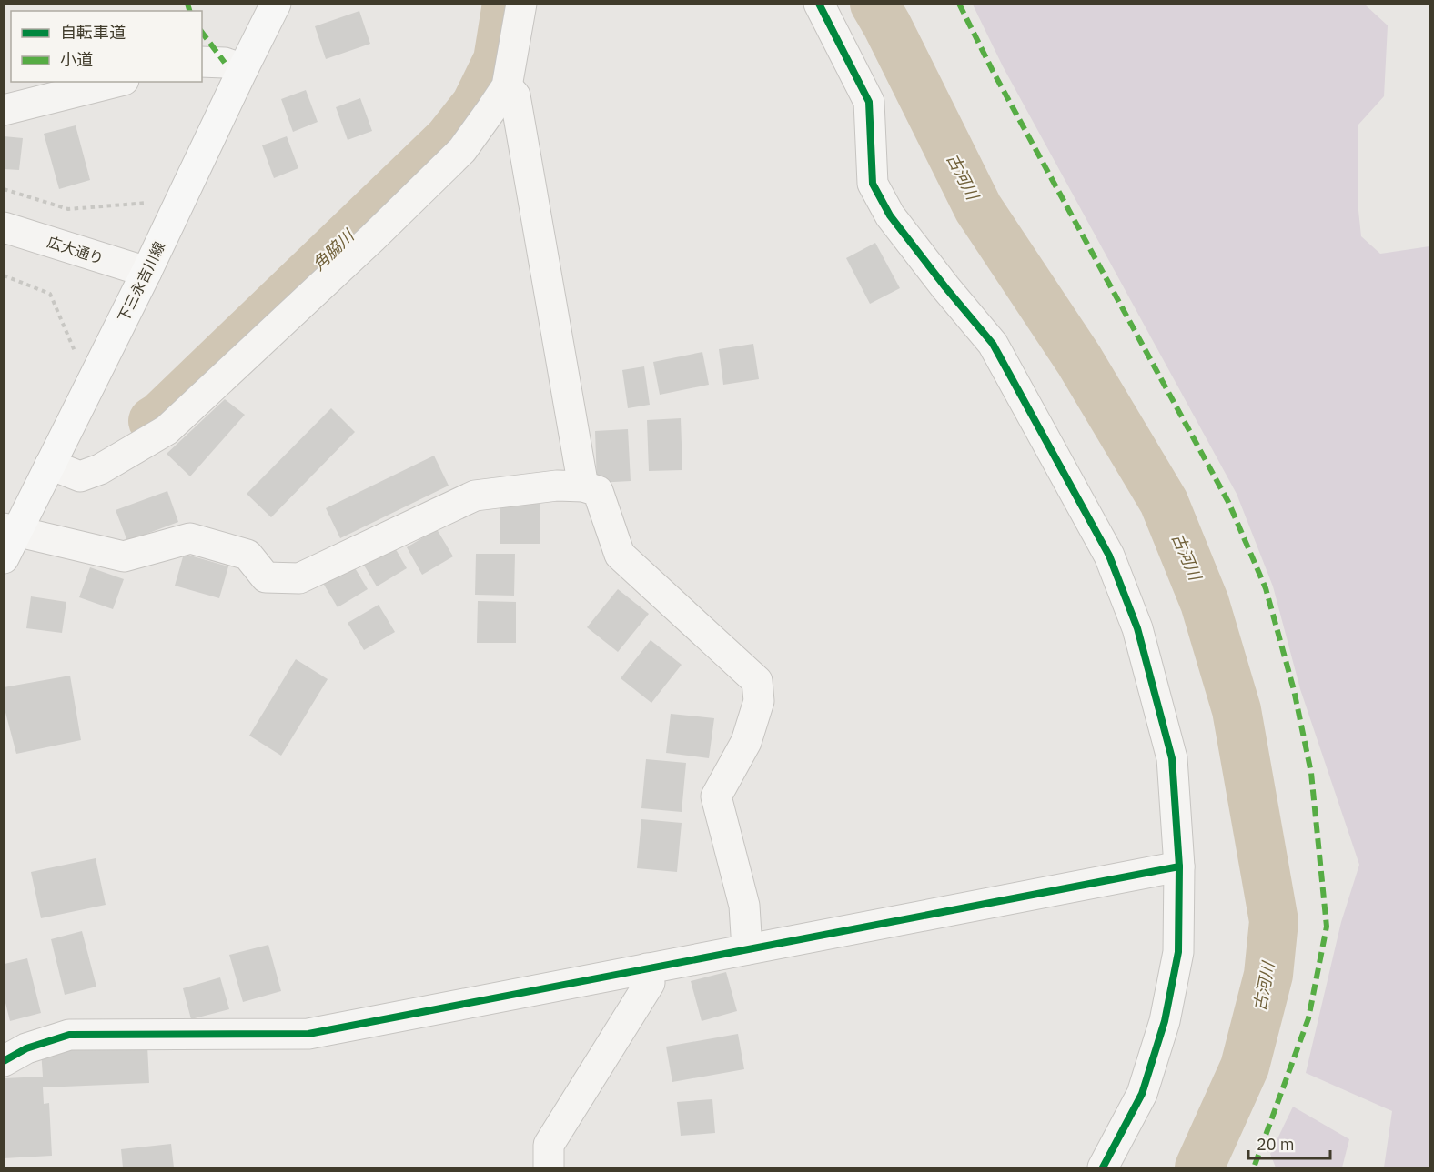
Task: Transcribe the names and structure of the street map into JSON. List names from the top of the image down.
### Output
{
  "streets": {
    "main road": ["下三永吉川線"],
    "street": ["広大通り"]
  },
  "crossings": [
    ["広大通り", "下三永吉川線"]
  ],
  "water": ["古河川", "角脇川"],
  "legend": ["自転車道", "小道"],
  "scale_bar": "20 m"
}
